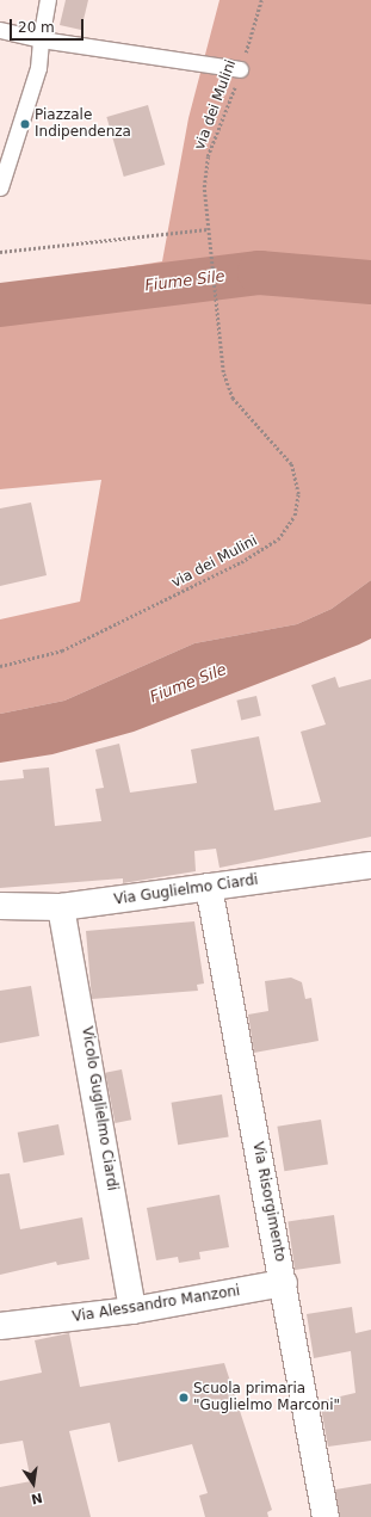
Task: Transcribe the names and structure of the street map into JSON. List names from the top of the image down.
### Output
{
  "streets": {
    "street": [
      "Via Guglielmo Ciardi",
      "Vicolo Guglielmo Ciardi",
      "Via Risorgimento",
      "Via Alessandro Manzoni"
    ],
    "path": ["via dei Mulini"]
  },
  "crossings": [
    ["Via Guglielmo Ciardi", "Vicolo Guglielmo Ciardi"],
    ["Via Guglielmo Ciardi", "Via Risorgimento"],
    ["Vicolo Guglielmo Ciardi", "Via Alessandro Manzoni"],
    ["Via Risorgimento", "Via Alessandro Manzoni"]
  ],
  "water": ["Fiume Sile"],
  "places": ["Piazzale Indipendenza", "Scuola primaria \"Guglielmo Marconi\""],
  "scale_bar": "20 m",
  "north": "bottom"
}
